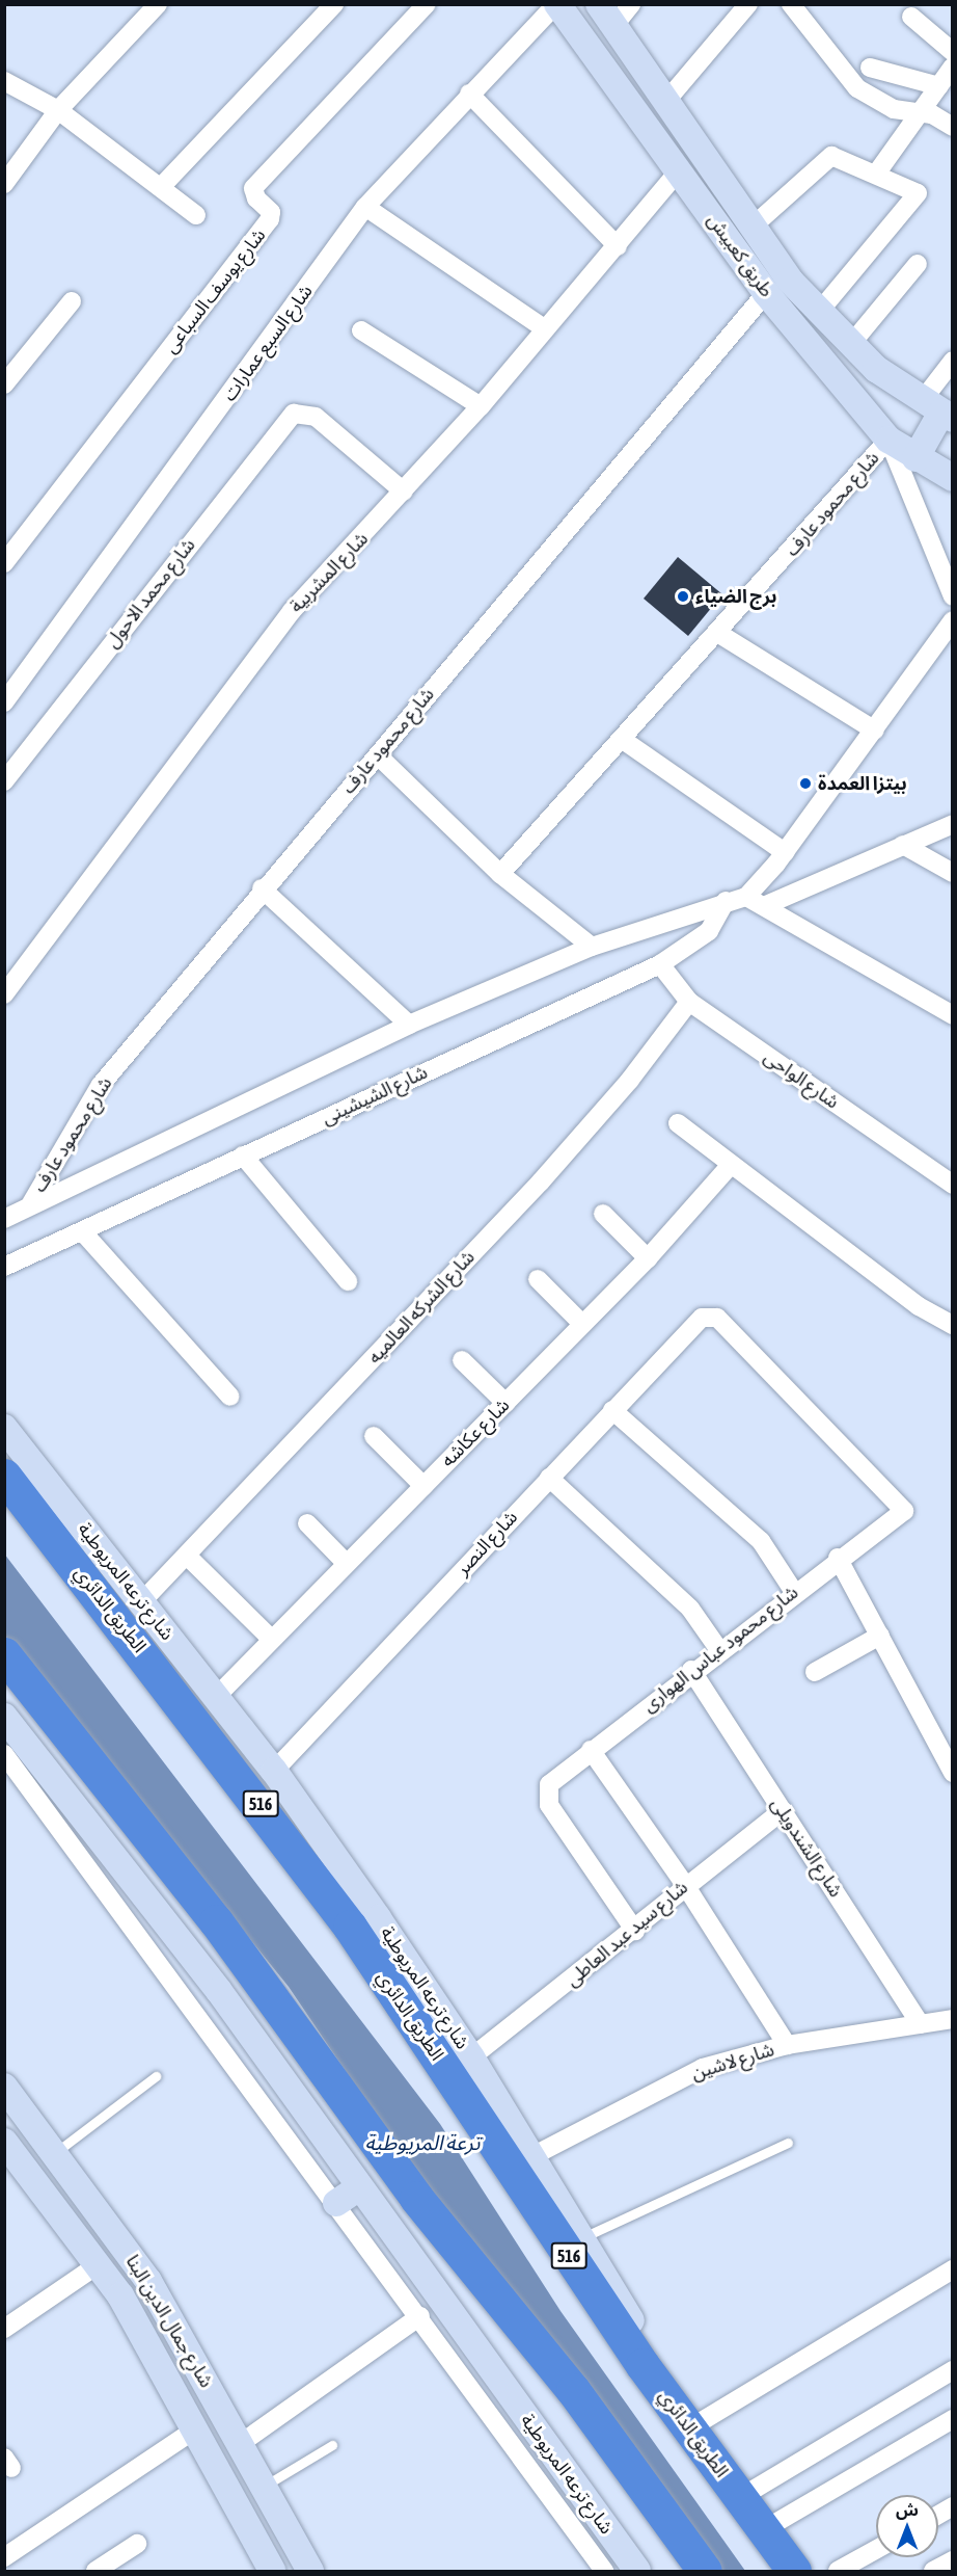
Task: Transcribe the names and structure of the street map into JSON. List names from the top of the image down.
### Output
{
  "streets": {
    "highway": ["الطريق الدائري", "516"],
    "main road": ["طريق كعبيش", "شارع ترعه المريوطية", "شارع جمال الدين البنا"],
    "street": [
      "شارع يوسف السباعى",
      "شارع السبع عمارات",
      "شارع محمود عارف",
      "شارع المشربية",
      "شارع محمد الاحول",
      "شارع الواحى",
      "شارع الشيشينى",
      "شارع الشركه العالميه",
      "شارع عكاشه",
      "شارع النصر",
      "شارع محمود عباس الهوارى",
      "شارع الشندويلى",
      "شارع سيد عبد العاطى",
      "شارع لاشين"
    ]
  },
  "crossings": [
    ["طريق كعبيش", "شارع السبع عمارات"],
    ["طريق كعبيش", "شارع محمود عارف"],
    ["طريق كعبيش", "شارع المشربية"],
    ["شارع المشربية", "شارع محمد الاحول"],
    ["شارع الواحى", "شارع الشيشينى"],
    ["شارع الواحى", "شارع الشركه العالميه"],
    ["شارع الشركه العالميه", "شارع ترعه المريوطية"],
    ["شارع عكاشه", "شارع ترعه المريوطية"],
    ["شارع النصر", "شارع ترعه المريوطية"],
    ["شارع النصر", "شارع محمود عباس الهوارى"],
    ["شارع ترعه المريوطية", "شارع سيد عبد العاطى"],
    ["شارع ترعه المريوطية", "شارع لاشين"],
    ["شارع محمود عباس الهوارى", "شارع الشندويلى"],
    ["شارع محمود عباس الهوارى", "شارع سيد عبد العاطى"],
    ["شارع الشندويلى", "شارع سيد عبد العاطى"],
    ["شارع الشندويلى", "شارع لاشين"]
  ],
  "water": ["ترعة المريوطية"],
  "places": ["برج الضياء", "بيتزا العمدة"],
  "north": "top"
}
